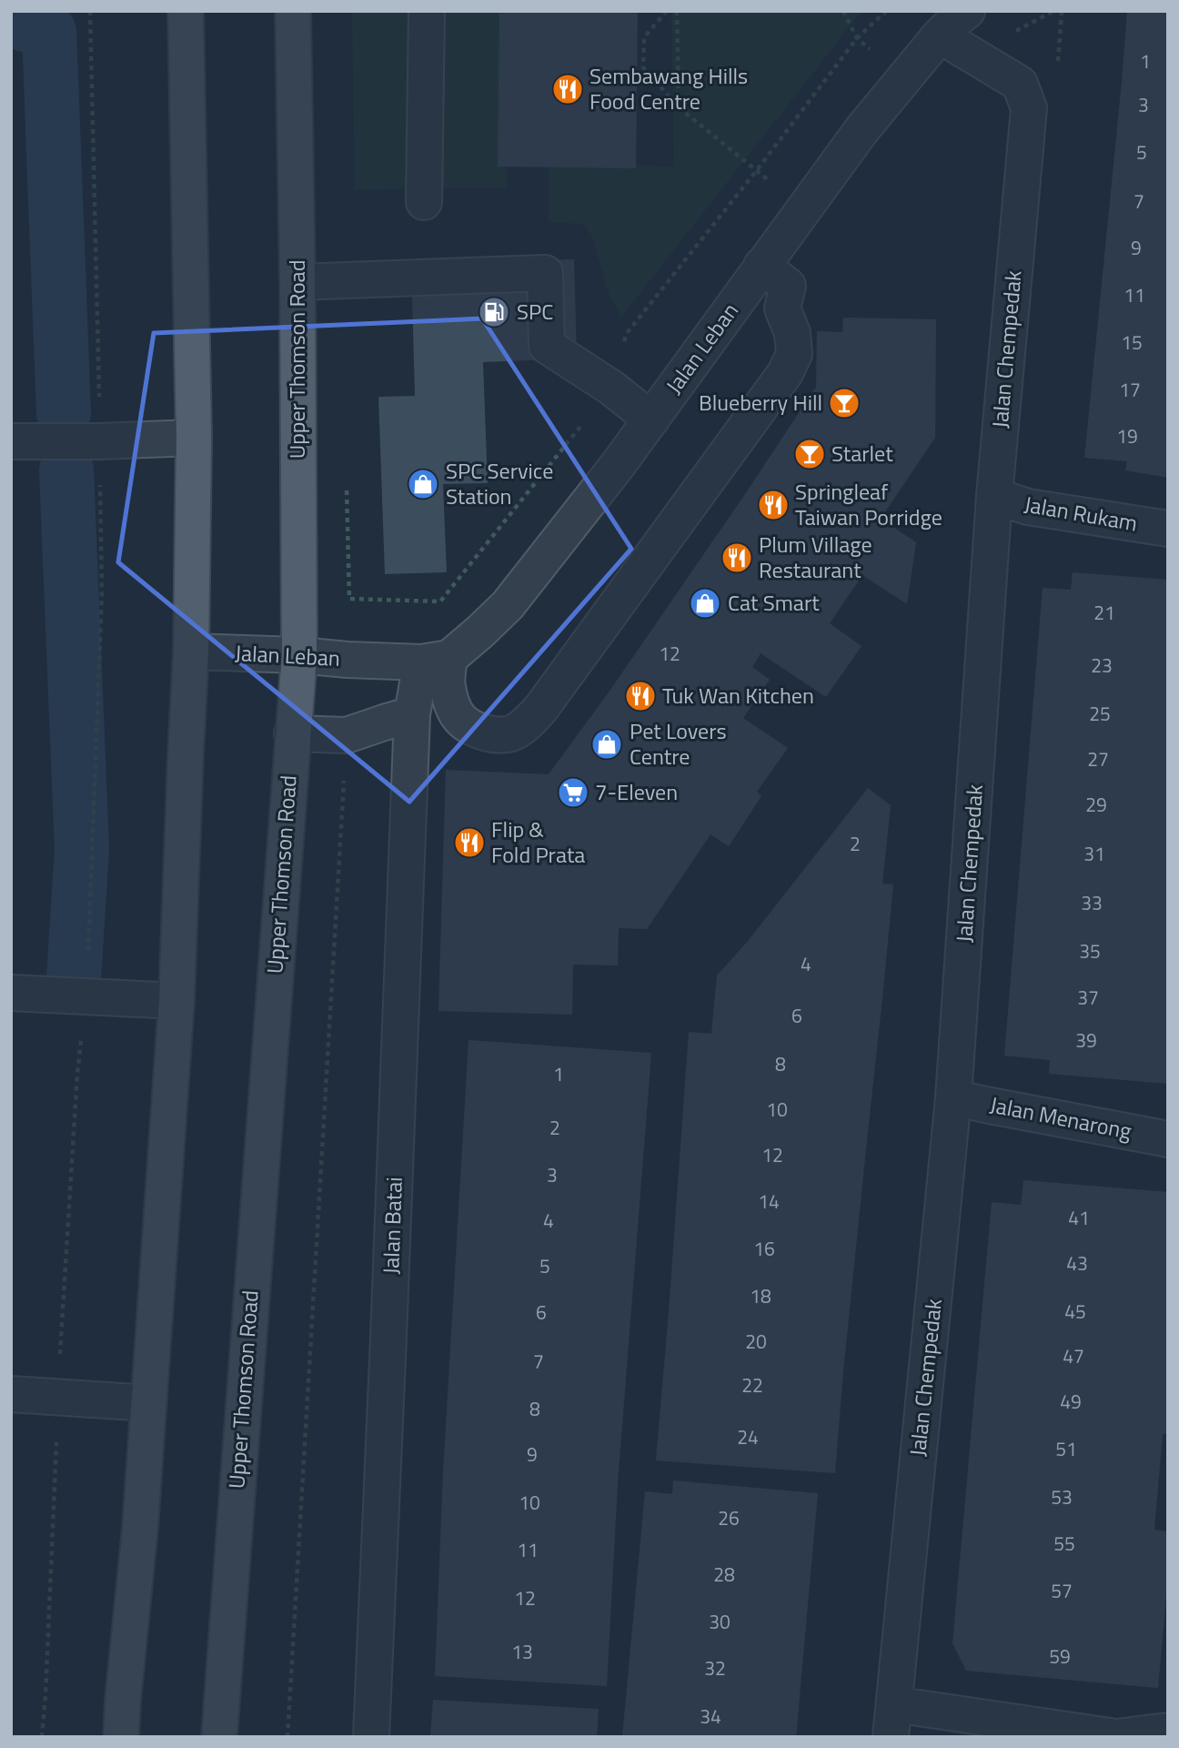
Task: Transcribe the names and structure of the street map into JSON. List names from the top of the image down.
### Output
{
  "streets": {
    "main road": ["Upper Thomson Road"],
    "street": [
      "Jalan Leban",
      "Jalan Chempedak",
      "Jalan Rukam",
      "Jalan Menarong",
      "Jalan Batai"
    ]
  },
  "crossings": [
    ["Jalan Leban", "Jalan Chempedak"],
    ["Jalan Leban", "Upper Thomson Road"],
    ["Jalan Chempedak", "Jalan Rukam"],
    ["Jalan Chempedak", "Jalan Menarong"]
  ],
  "places": {
    "restaurant": [
      "Sembawang Hills Food Centre",
      "Springleaf Taiwan Porridge",
      "Plum Village Restaurant",
      "Tuk Wan Kitchen",
      "Flip & Fold Prata"
    ],
    "fuel station": ["SPC"],
    "bar": ["Blueberry Hill", "Starlet"],
    "shop": ["SPC Service Station", "Cat Smart", "Pet Lovers Centre"],
    "supermarket": ["7-Eleven"]
  },
  "house_numbers": [
    "1",
    "3",
    "5",
    "7",
    "9",
    "11",
    "15",
    "17",
    "19",
    "21",
    "12",
    "23",
    "25",
    "27",
    "29",
    "2",
    "31",
    "33",
    "35",
    "4",
    "37",
    "6",
    "39",
    "8",
    "1",
    "10",
    "2",
    "12",
    "3",
    "14",
    "41",
    "4",
    "16",
    "43",
    "5",
    "18",
    "45",
    "6",
    "20",
    "47",
    "7",
    "22",
    "49",
    "8",
    "24",
    "51",
    "9",
    "53",
    "10",
    "26",
    "55",
    "11",
    "28",
    "57",
    "12",
    "30",
    "13",
    "59",
    "32",
    "34"
  ]
}
